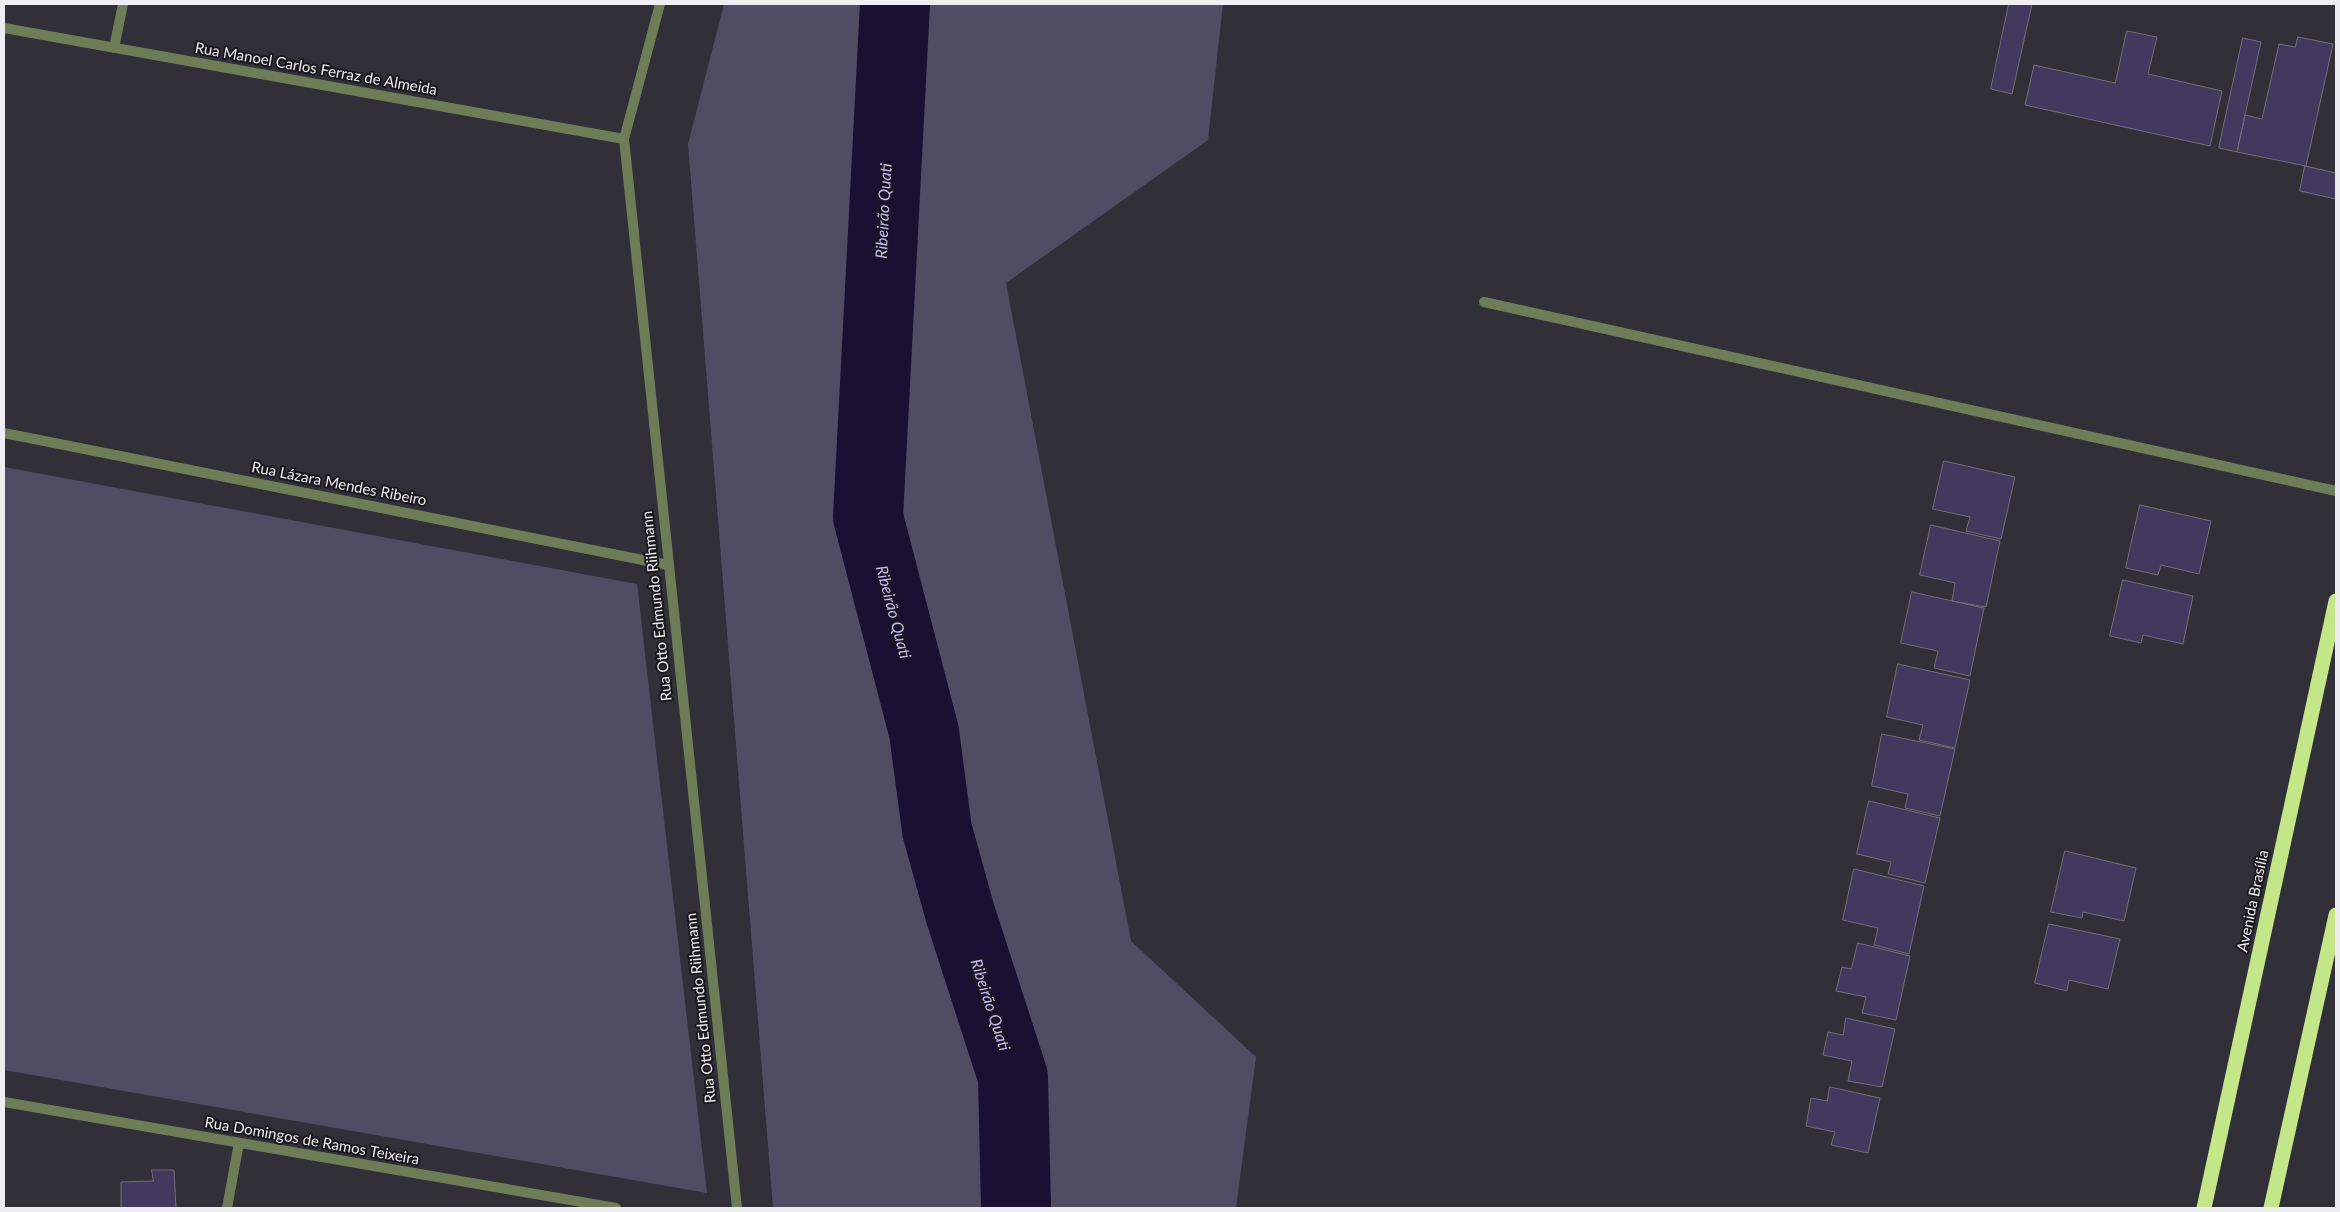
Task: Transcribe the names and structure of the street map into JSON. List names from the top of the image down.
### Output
{
  "streets": {
    "highway": ["Avenida Brasília"],
    "street": [
      "Rua Manoel Carlos Ferraz de Almeida",
      "Rua Lázara Mendes Ribeiro",
      "Rua Otto Edmundo Riihmann",
      "Rua Domingos de Ramos Teixeira"
    ]
  },
  "crossings": [
    ["Rua Manoel Carlos Ferraz de Almeida", "Rua Otto Edmundo Riihmann"],
    ["Rua Lázara Mendes Ribeiro", "Rua Otto Edmundo Riihmann"]
  ],
  "water": ["Ribeirão Quati"]
}
